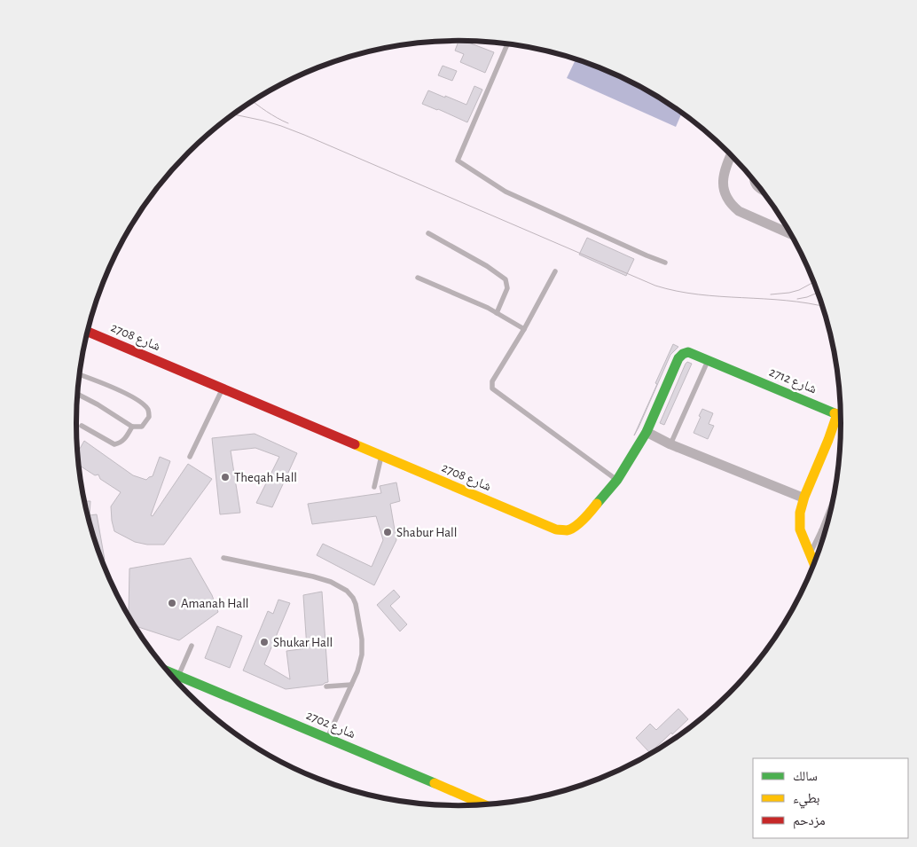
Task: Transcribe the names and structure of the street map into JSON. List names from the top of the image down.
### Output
{
  "streets": {
    "street": ["شارع 2708", "شارع 2712", "شارع 2702"]
  },
  "crossings": [
    ["شارع 2708", "شارع 2712"]
  ],
  "places": [
    "Theqah Hall",
    "Shabur Hall",
    "Amanah Hall",
    "Shukar Hall"
  ],
  "legend": ["سالك", "بطيء", "مزدحم"]
}
